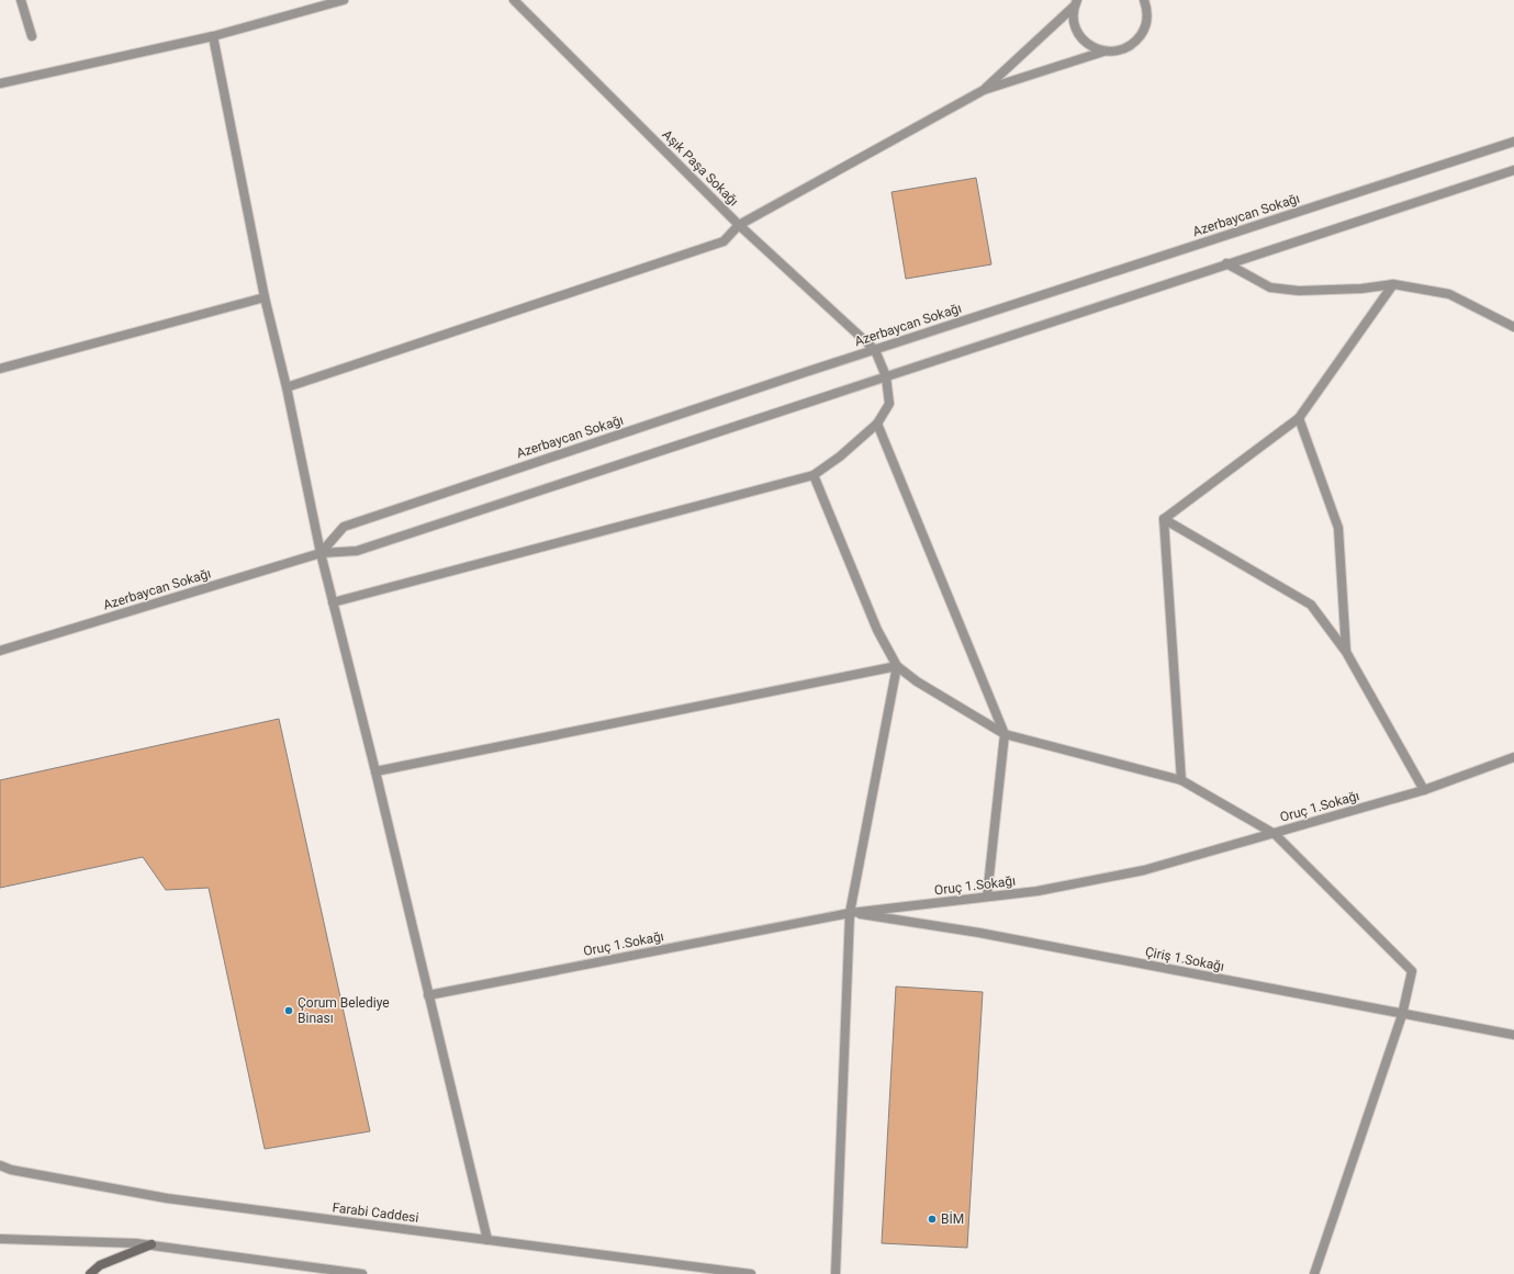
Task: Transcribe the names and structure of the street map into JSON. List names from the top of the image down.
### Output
{
  "streets": {
    "street": [
      "Aşık Paşa Sokağı",
      "Azerbaycan Sokağı",
      "Oruç 1.Sokağı",
      "Çiriş 1.Sokağı",
      "Farabi Caddesi"
    ]
  },
  "crossings": [
    ["Aşık Paşa Sokağı", "Azerbaycan Sokağı"],
    ["Oruç 1.Sokağı", "Çiriş 1.Sokağı"]
  ],
  "places": ["Çorum Belediye Binası", "BİM"]
}
